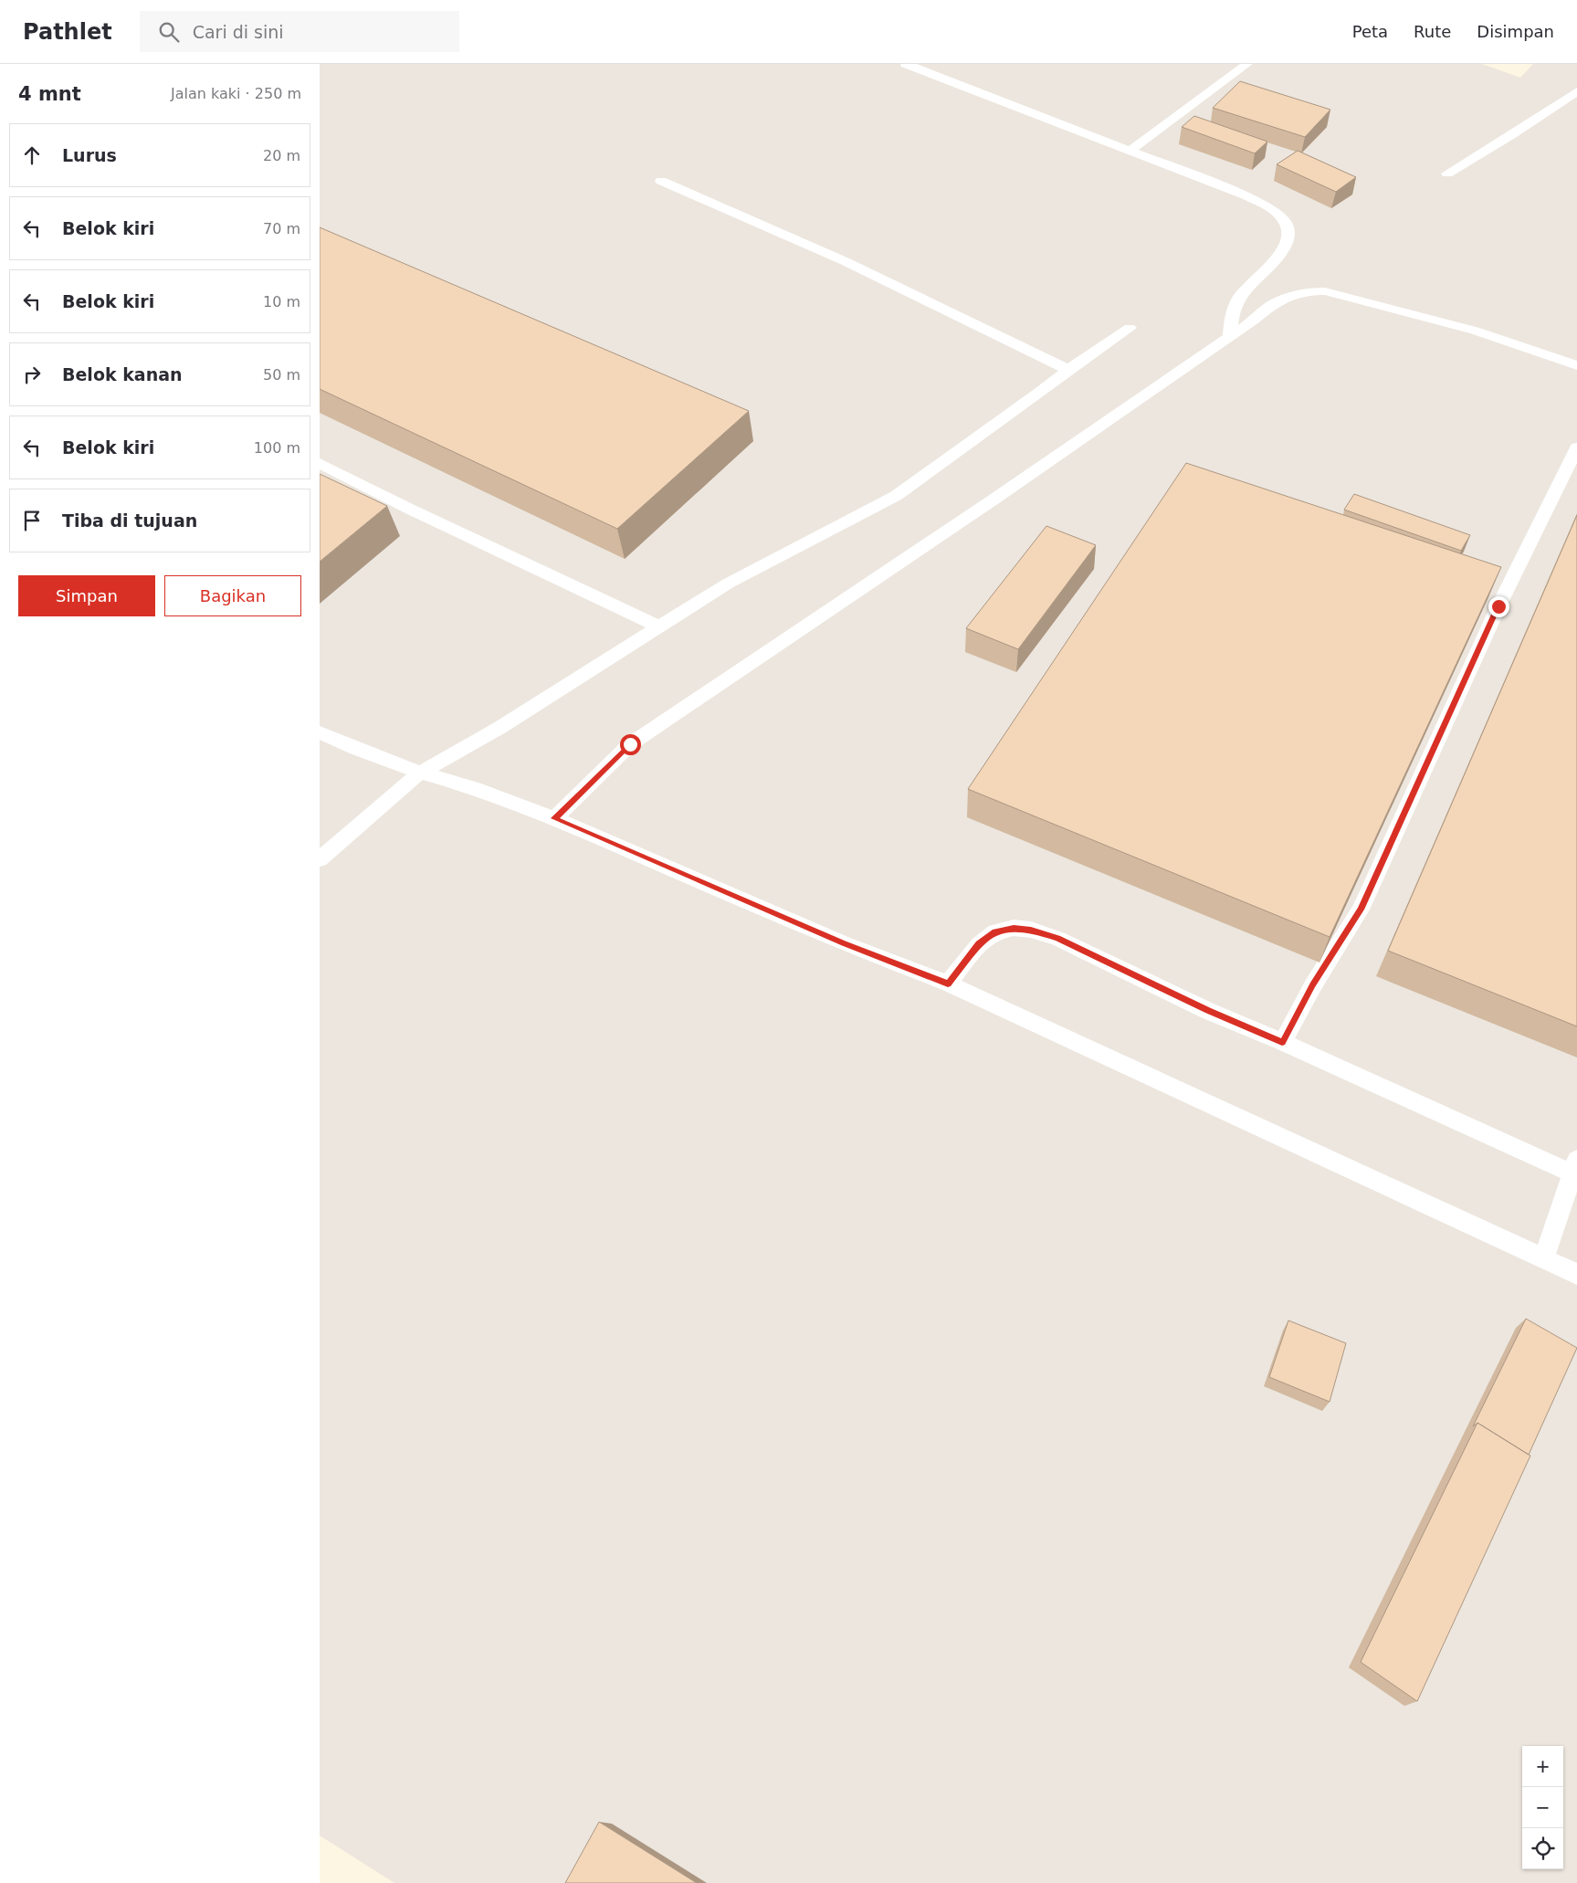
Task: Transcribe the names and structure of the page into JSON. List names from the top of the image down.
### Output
{
  "page": {
    "header": "Pathlet",
    "search": "Cari di sini",
    "nav": ["Peta", "Rute", "Disimpan"],
    "heading": ["4 mnt", "Jalan kaki · 250 m"],
    "list": [
      ["Lurus", "20 m"],
      ["Belok kiri", "70 m"],
      ["Belok kiri", "10 m"],
      ["Belok kanan", "50 m"],
      ["Belok kiri", "100 m"],
      "Tiba di tujuan"
    ],
    "buttons": ["Simpan", "Bagikan"],
    "map_buttons": ["+", "−"]
  }
}
